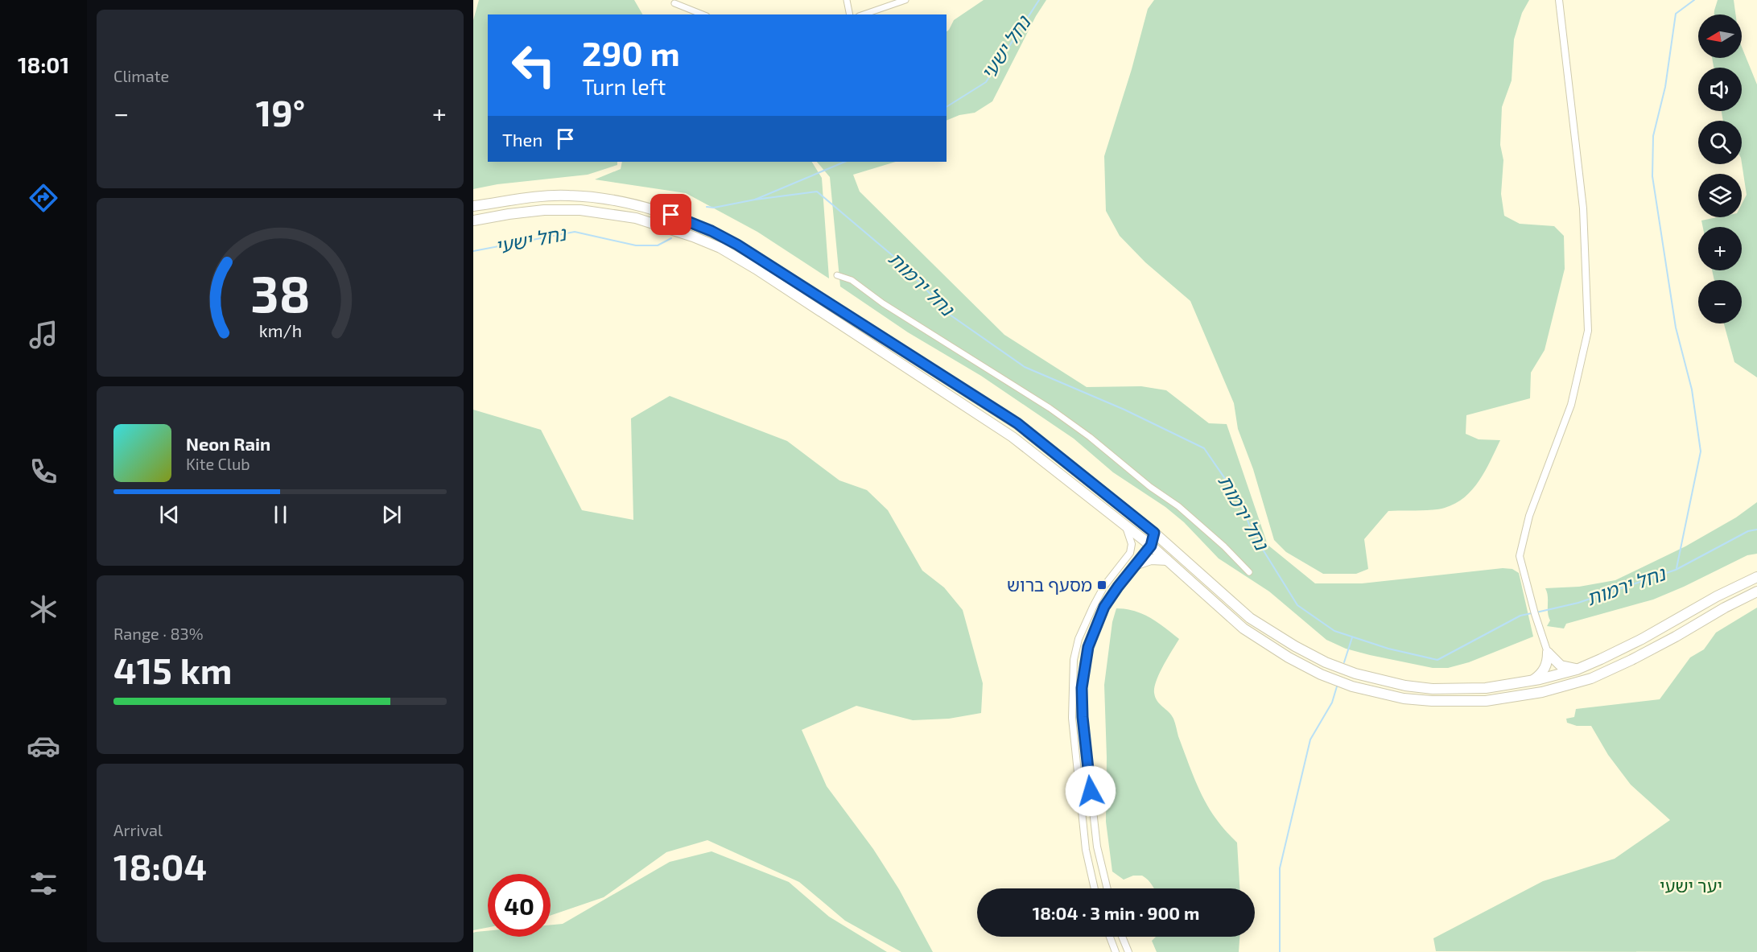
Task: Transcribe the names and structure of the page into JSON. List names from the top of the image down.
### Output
{
  "water": ["נחל ישעי", "נחל ירמות"],
  "parks": ["יער ישעי"],
  "places": {
    "transit": ["מסעף ברוש"]
  },
  "north": "left",
  "page": {
    "tabs": "18:01",
    "tile": [
      "Climate",
      ["Range · 83%", "415 km"],
      ["Arrival", "18:04"]
    ],
    "map_buttons": ["+", "−"],
    "turn": ["290 m", "Turn left"],
    "heat": ["−", "19°", "+"],
    "then": "Then",
    "song": ["Neon Rain", "Kite Club"],
    "limit": "40",
    "trip": "18:04 · 3 min · 900 m",
    "gauge": ["38", "km/h"]
  }
}
